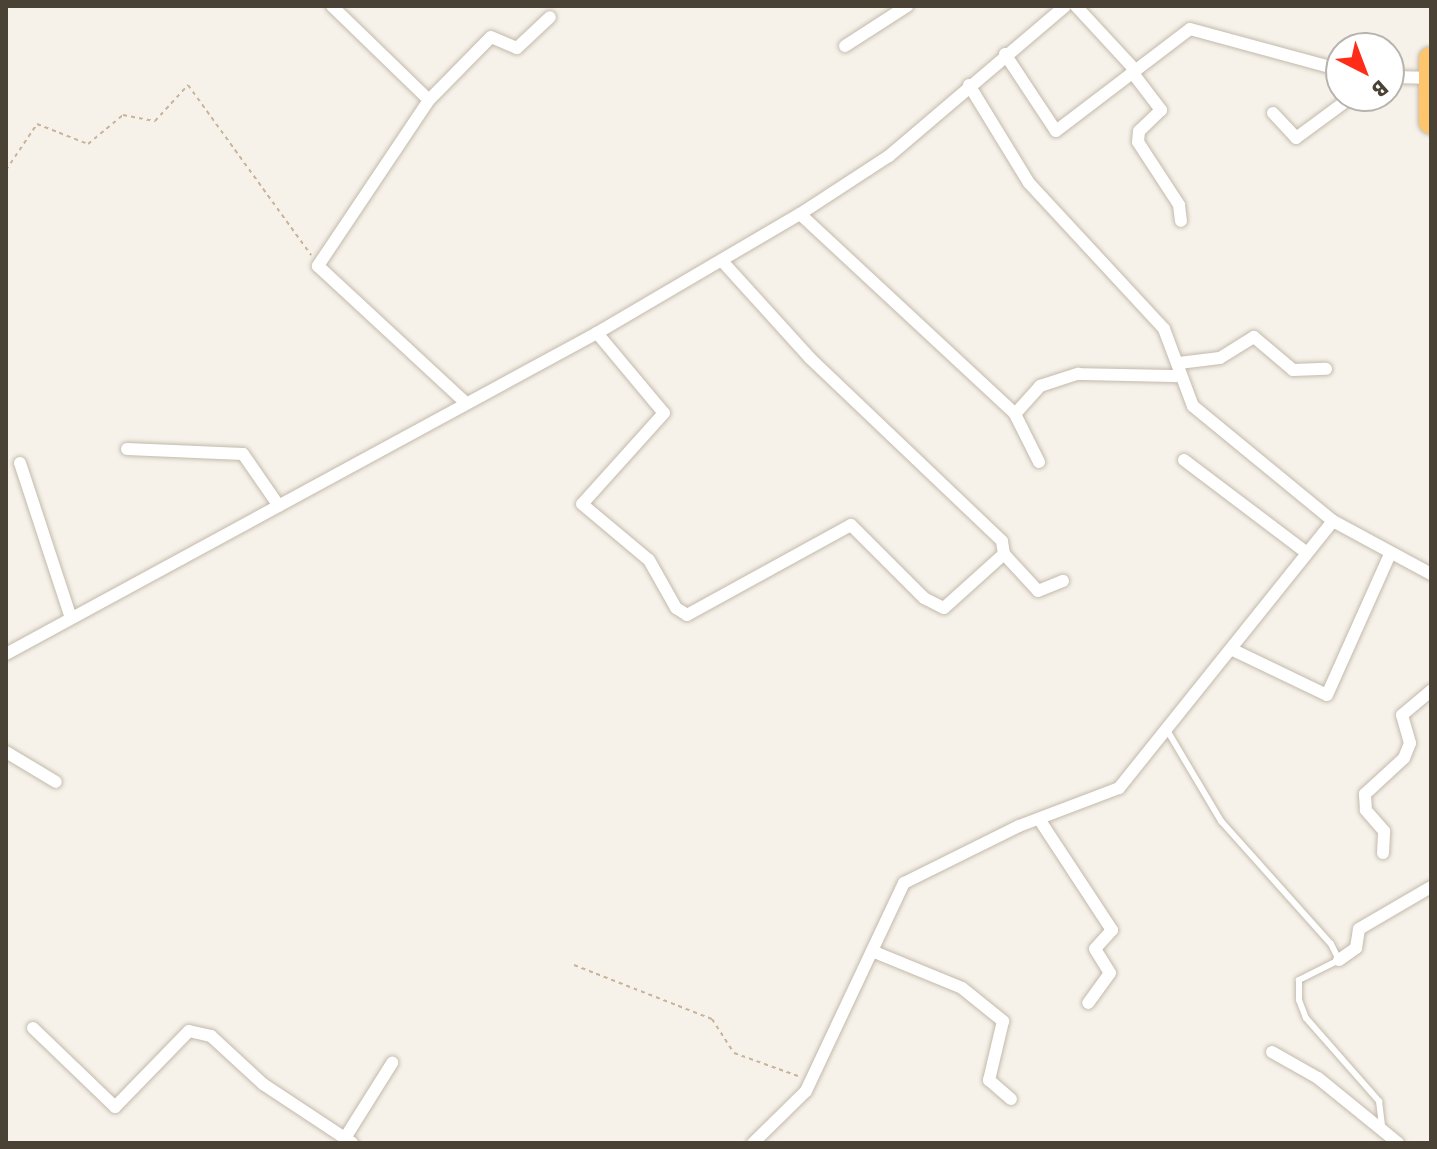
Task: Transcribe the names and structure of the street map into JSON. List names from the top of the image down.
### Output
{
  "north": "bottom right"
}
